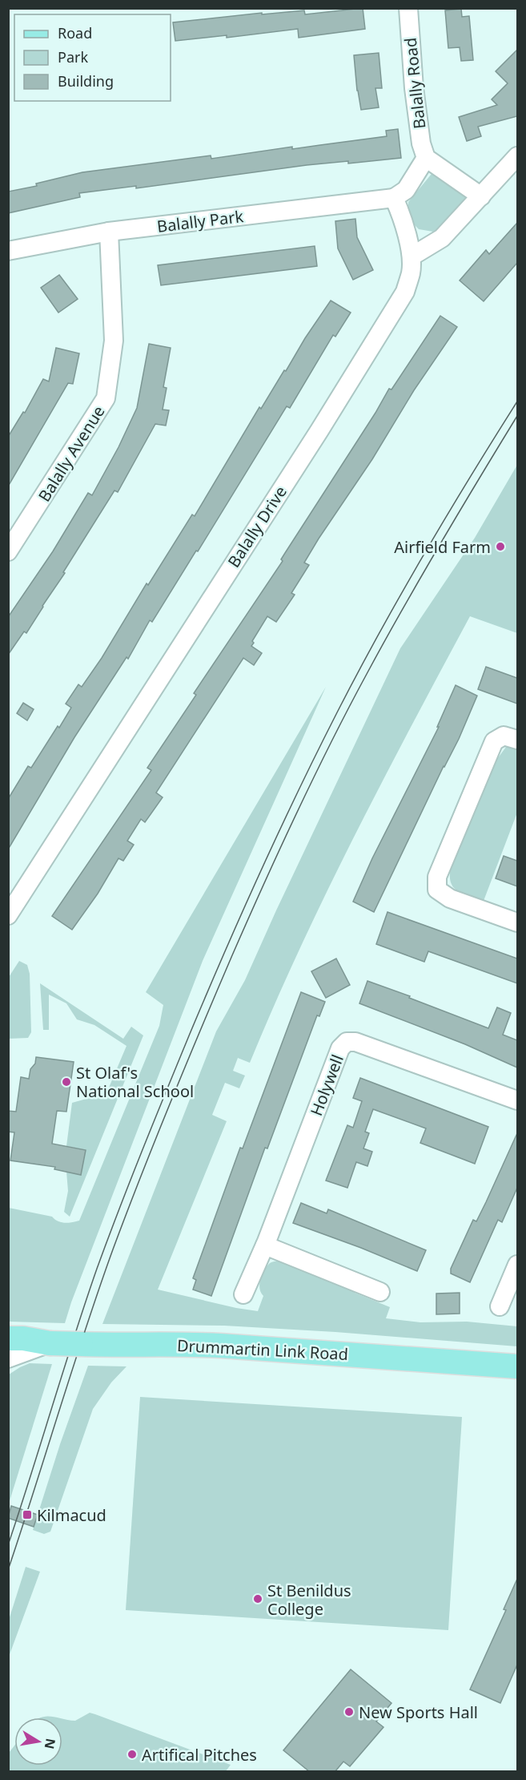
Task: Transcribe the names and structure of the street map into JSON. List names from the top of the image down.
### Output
{
  "streets": {
    "main road": ["Drummartin Link Road"],
    "street": [
      "Balally Road",
      "Balally Park",
      "Balally Avenue",
      "Balally Drive",
      "Holywell"
    ]
  },
  "crossings": [
    ["Balally Park", "Balally Avenue"]
  ],
  "places": {
    "other": [
      "Airfield Farm",
      "St Olaf's National School",
      "St Benildus College",
      "New Sports Hall",
      "Artifical Pitches"
    ],
    "transit": ["Kilmacud"]
  },
  "legend": ["Road", "Park", "Building"],
  "north": "right"
}
